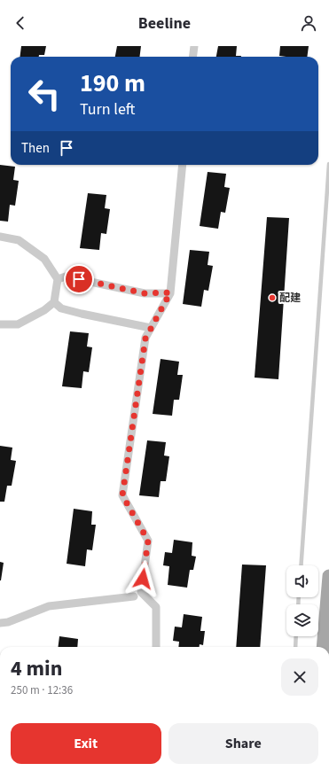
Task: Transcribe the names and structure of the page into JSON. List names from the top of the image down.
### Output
{
  "places": ["配建"],
  "page": {
    "header": "Beeline",
    "turn": ["190 m", "Turn left"],
    "then": "Then",
    "heading": ["4 min", "250 m · 12:36"],
    "buttons": ["Exit", "Share"]
  }
}
